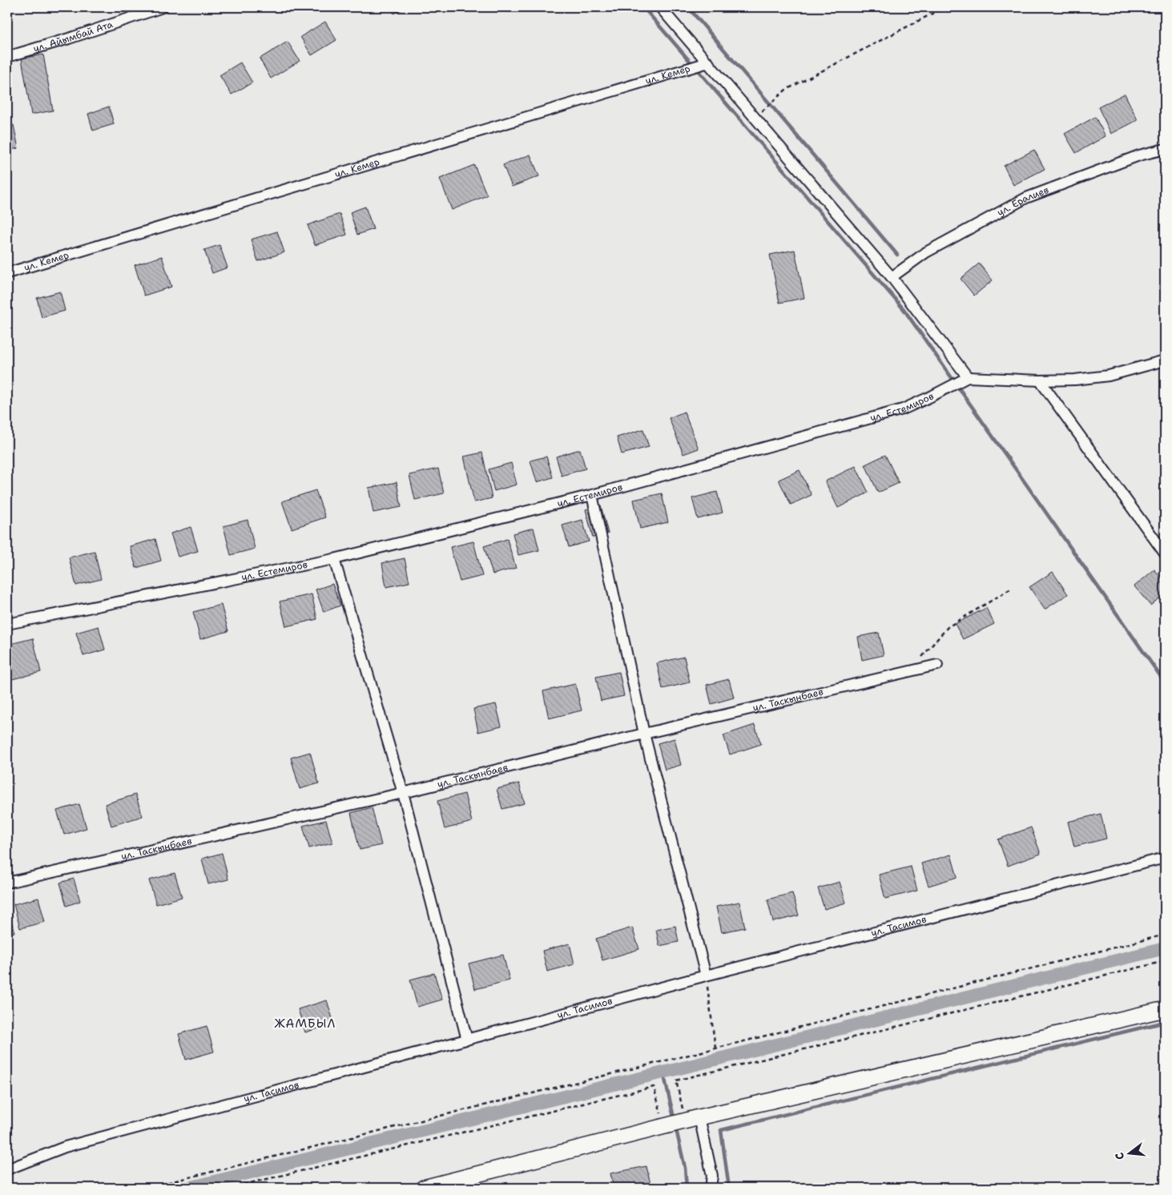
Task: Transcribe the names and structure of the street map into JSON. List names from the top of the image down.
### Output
{
  "streets": {
    "street": [
      "ул. Айымбай Ата",
      "ул. Кемер",
      "ул. Ералиев",
      "ул. Естемиров",
      "ул. Таскынбаев",
      "ул. Тасимов"
    ]
  },
  "districts": ["ЖАМБЫЛ"],
  "north": "left"
}
